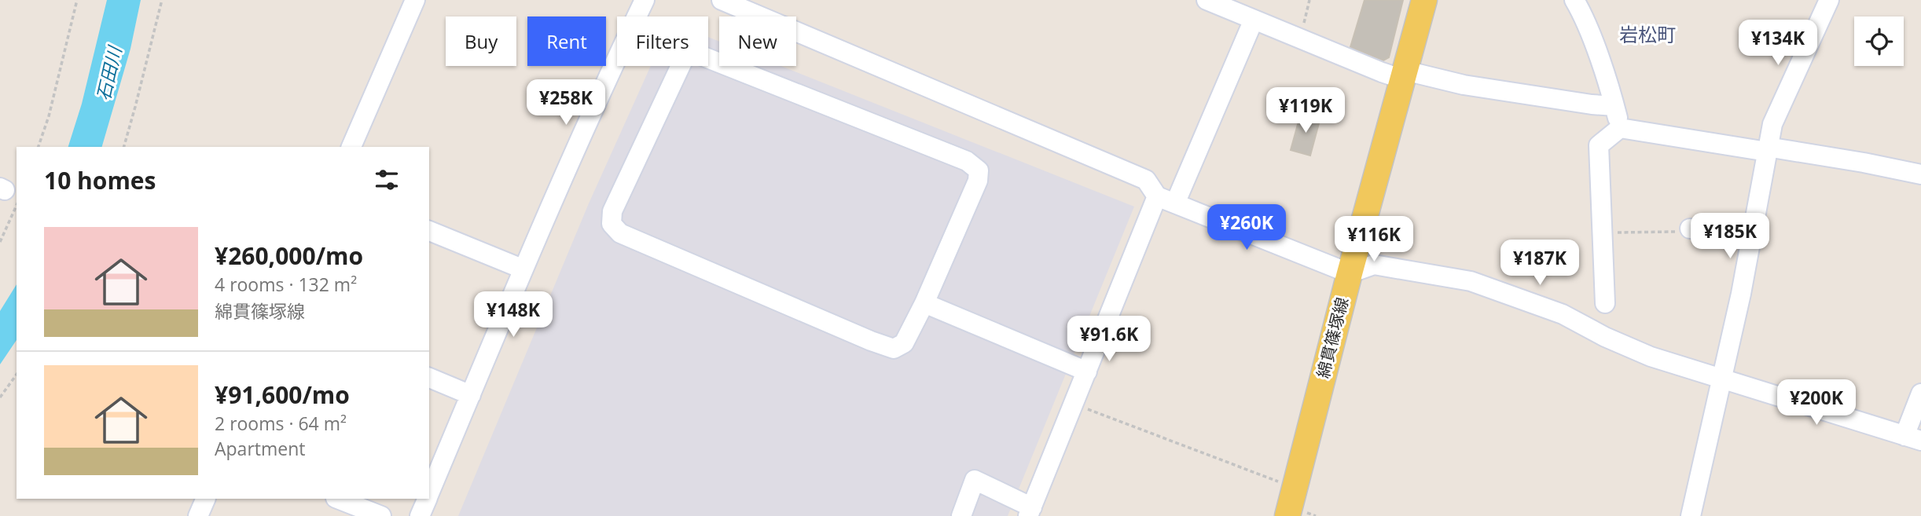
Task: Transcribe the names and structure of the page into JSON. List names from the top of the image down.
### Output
{
  "streets": {
    "main road": ["綿貫篠塚線"]
  },
  "districts": ["岩松町"],
  "water": ["石田川"],
  "page": {
    "chip": [
      "Buy",
      "Rent",
      "Filters",
      "New"
    ],
    "price": [
      "¥134K",
      "¥258K",
      "¥119K",
      "¥260K",
      "¥185K",
      "¥116K",
      "¥187K",
      "¥148K",
      "¥91.6K",
      "¥200K"
    ],
    "heading": "10 homes",
    "list": [
      {
        "name": "¥260,000/mo",
        "note": "4 rooms · 132 m² · 綿貫篠塚線"
      },
      {
        "name": "¥91,600/mo",
        "note": "2 rooms · 64 m² · Apartment"
      }
    ]
  }
}
